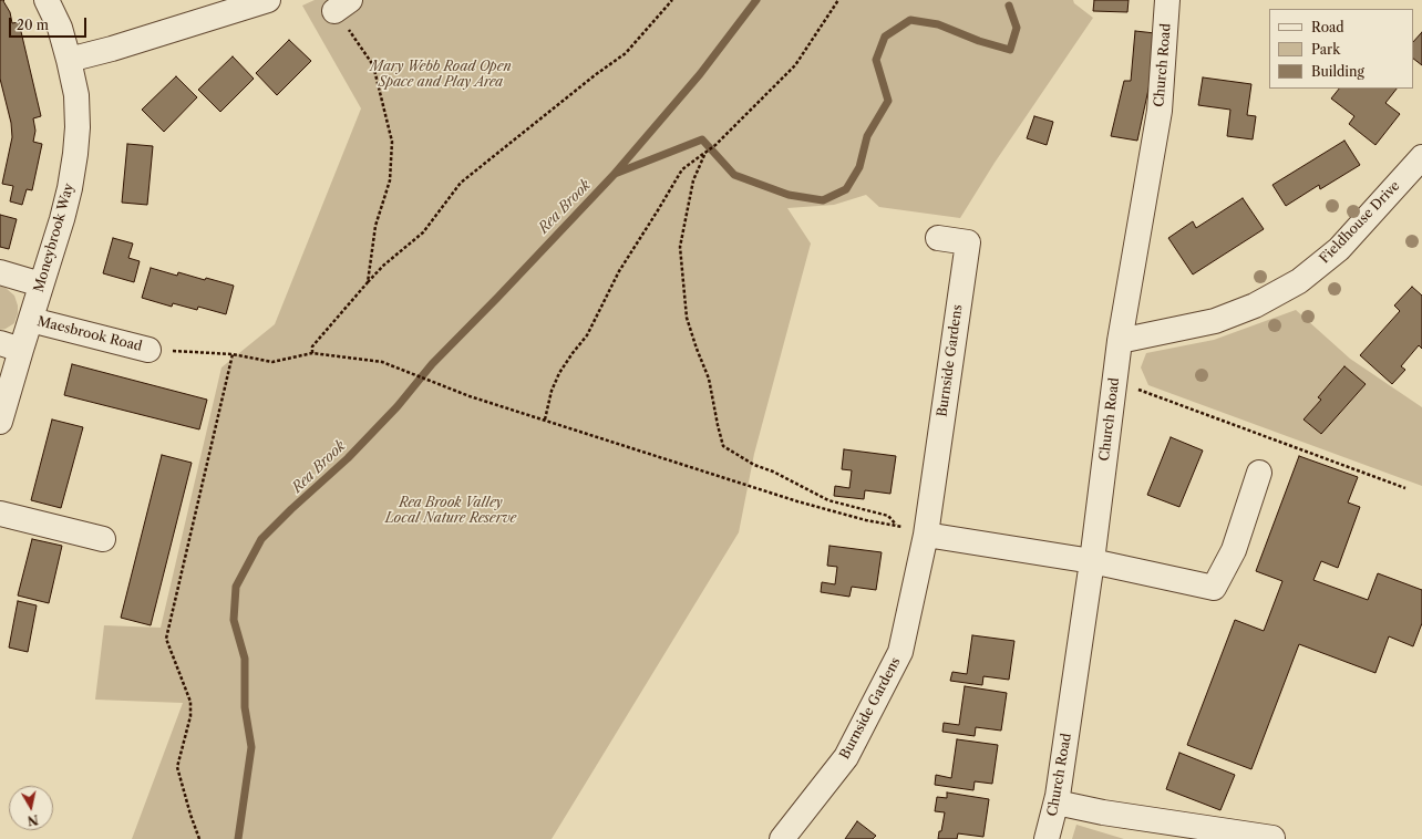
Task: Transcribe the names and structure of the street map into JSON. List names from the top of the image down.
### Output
{
  "streets": {
    "street": [
      "Church Road",
      "Fieldhouse Drive",
      "Moneybrook Way",
      "Maesbrook Road",
      "Burnside Gardens"
    ]
  },
  "crossings": [
    ["Church Road", "Fieldhouse Drive"],
    ["Moneybrook Way", "Maesbrook Road"]
  ],
  "water": ["Rea Brook"],
  "parks": ["Mary Webb Road Open Space and Play Area", "Rea Brook Valley Local Nature Reserve"],
  "legend": ["Road", "Park", "Building"],
  "scale_bar": "20 m",
  "north": "bottom"
}
